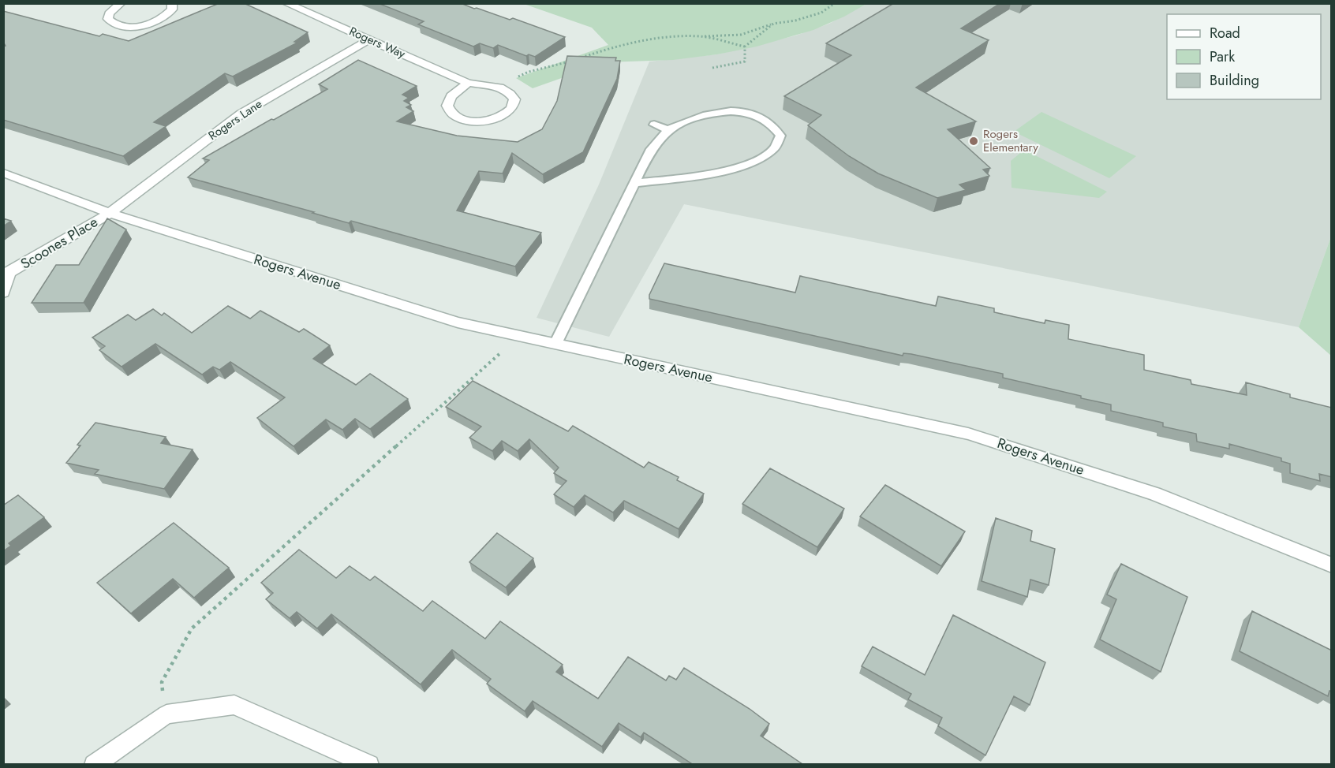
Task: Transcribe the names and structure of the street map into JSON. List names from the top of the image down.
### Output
{
  "streets": {
    "street": [
      "Rogers Way",
      "Rogers Lane",
      "Scoones Place",
      "Rogers Avenue"
    ]
  },
  "crossings": [
    ["Rogers Way", "Rogers Lane"],
    ["Rogers Lane", "Scoones Place"],
    ["Rogers Lane", "Rogers Avenue"],
    ["Scoones Place", "Rogers Avenue"]
  ],
  "places": ["Rogers Elementary"],
  "legend": ["Road", "Park", "Building"]
}
